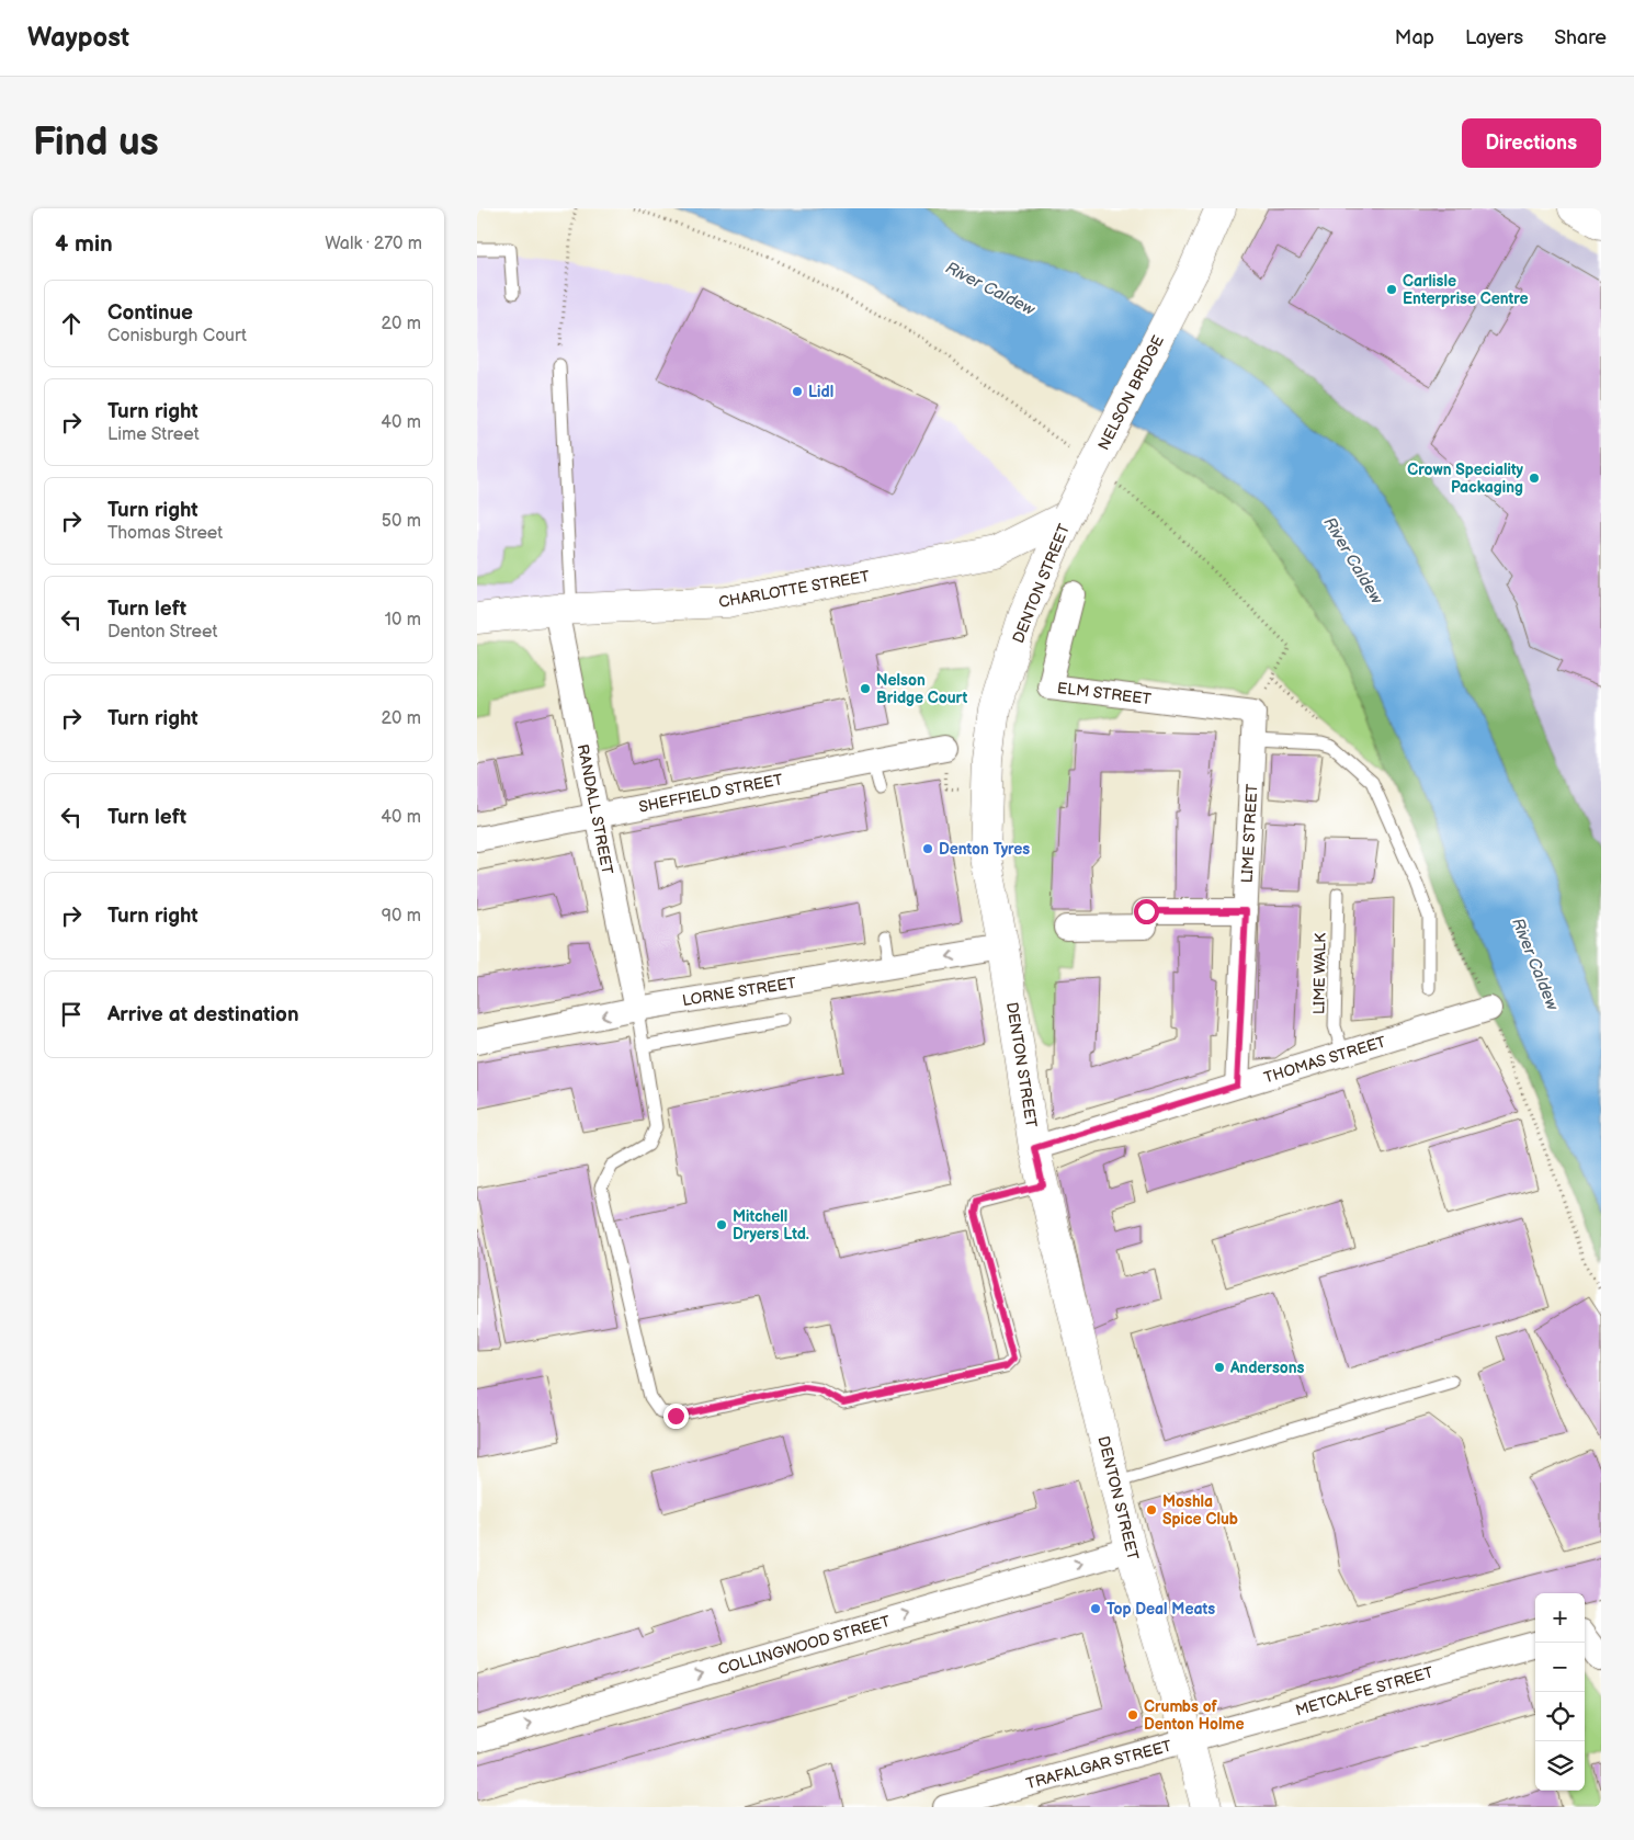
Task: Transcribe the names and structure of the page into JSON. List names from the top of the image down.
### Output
{
  "streets": {
    "street": [
      "NELSON BRIDGE",
      "DENTON STREET",
      "CHARLOTTE STREET",
      "ELM STREET",
      "SHEFFIELD STREET",
      "RANDALL STREET",
      "LIME STREET",
      "LORNE STREET",
      "THOMAS STREET",
      "COLLINGWOOD STREET",
      "METCALFE STREET",
      "TRAFALGAR STREET"
    ],
    "lane": ["LIME WALK"]
  },
  "crossings": [
    ["NELSON BRIDGE", "DENTON STREET"],
    ["NELSON BRIDGE", "CHARLOTTE STREET"],
    ["DENTON STREET", "CHARLOTTE STREET"],
    ["DENTON STREET", "LORNE STREET"],
    ["DENTON STREET", "THOMAS STREET"],
    ["DENTON STREET", "COLLINGWOOD STREET"],
    ["DENTON STREET", "METCALFE STREET"],
    ["DENTON STREET", "TRAFALGAR STREET"],
    ["CHARLOTTE STREET", "RANDALL STREET"],
    ["ELM STREET", "LIME STREET"],
    ["SHEFFIELD STREET", "RANDALL STREET"],
    ["RANDALL STREET", "LORNE STREET"],
    ["LIME STREET", "THOMAS STREET"],
    ["LIME WALK", "THOMAS STREET"],
    ["METCALFE STREET", "TRAFALGAR STREET"]
  ],
  "one_way": ["LORNE STREET", "COLLINGWOOD STREET"],
  "water": ["River Caldew"],
  "places": [
    "Carlisle Enterprise Centre",
    "Lidl",
    "Crown Speciality Packaging",
    "Nelson Bridge Court",
    "Denton Tyres",
    "Mitchell Dryers Ltd.",
    "Andersons",
    "Moshla Spice Club",
    "Top Deal Meats",
    "Crumbs of Denton Holme"
  ],
  "page": {
    "header": "Waypost",
    "nav": ["Map", "Layers", "Share"],
    "buttons": "Directions",
    "title": "Find us",
    "heading": ["4 min", "Walk · 270 m"],
    "list": [
      ["Continue", "Conisburgh Court", "20 m"],
      ["Turn right", "Lime Street", "40 m"],
      ["Turn right", "Thomas Street", "50 m"],
      ["Turn left", "Denton Street", "10 m"],
      ["Turn right", "20 m"],
      ["Turn left", "40 m"],
      ["Turn right", "90 m"],
      "Arrive at destination"
    ],
    "map_buttons": ["+", "−"]
  }
}
